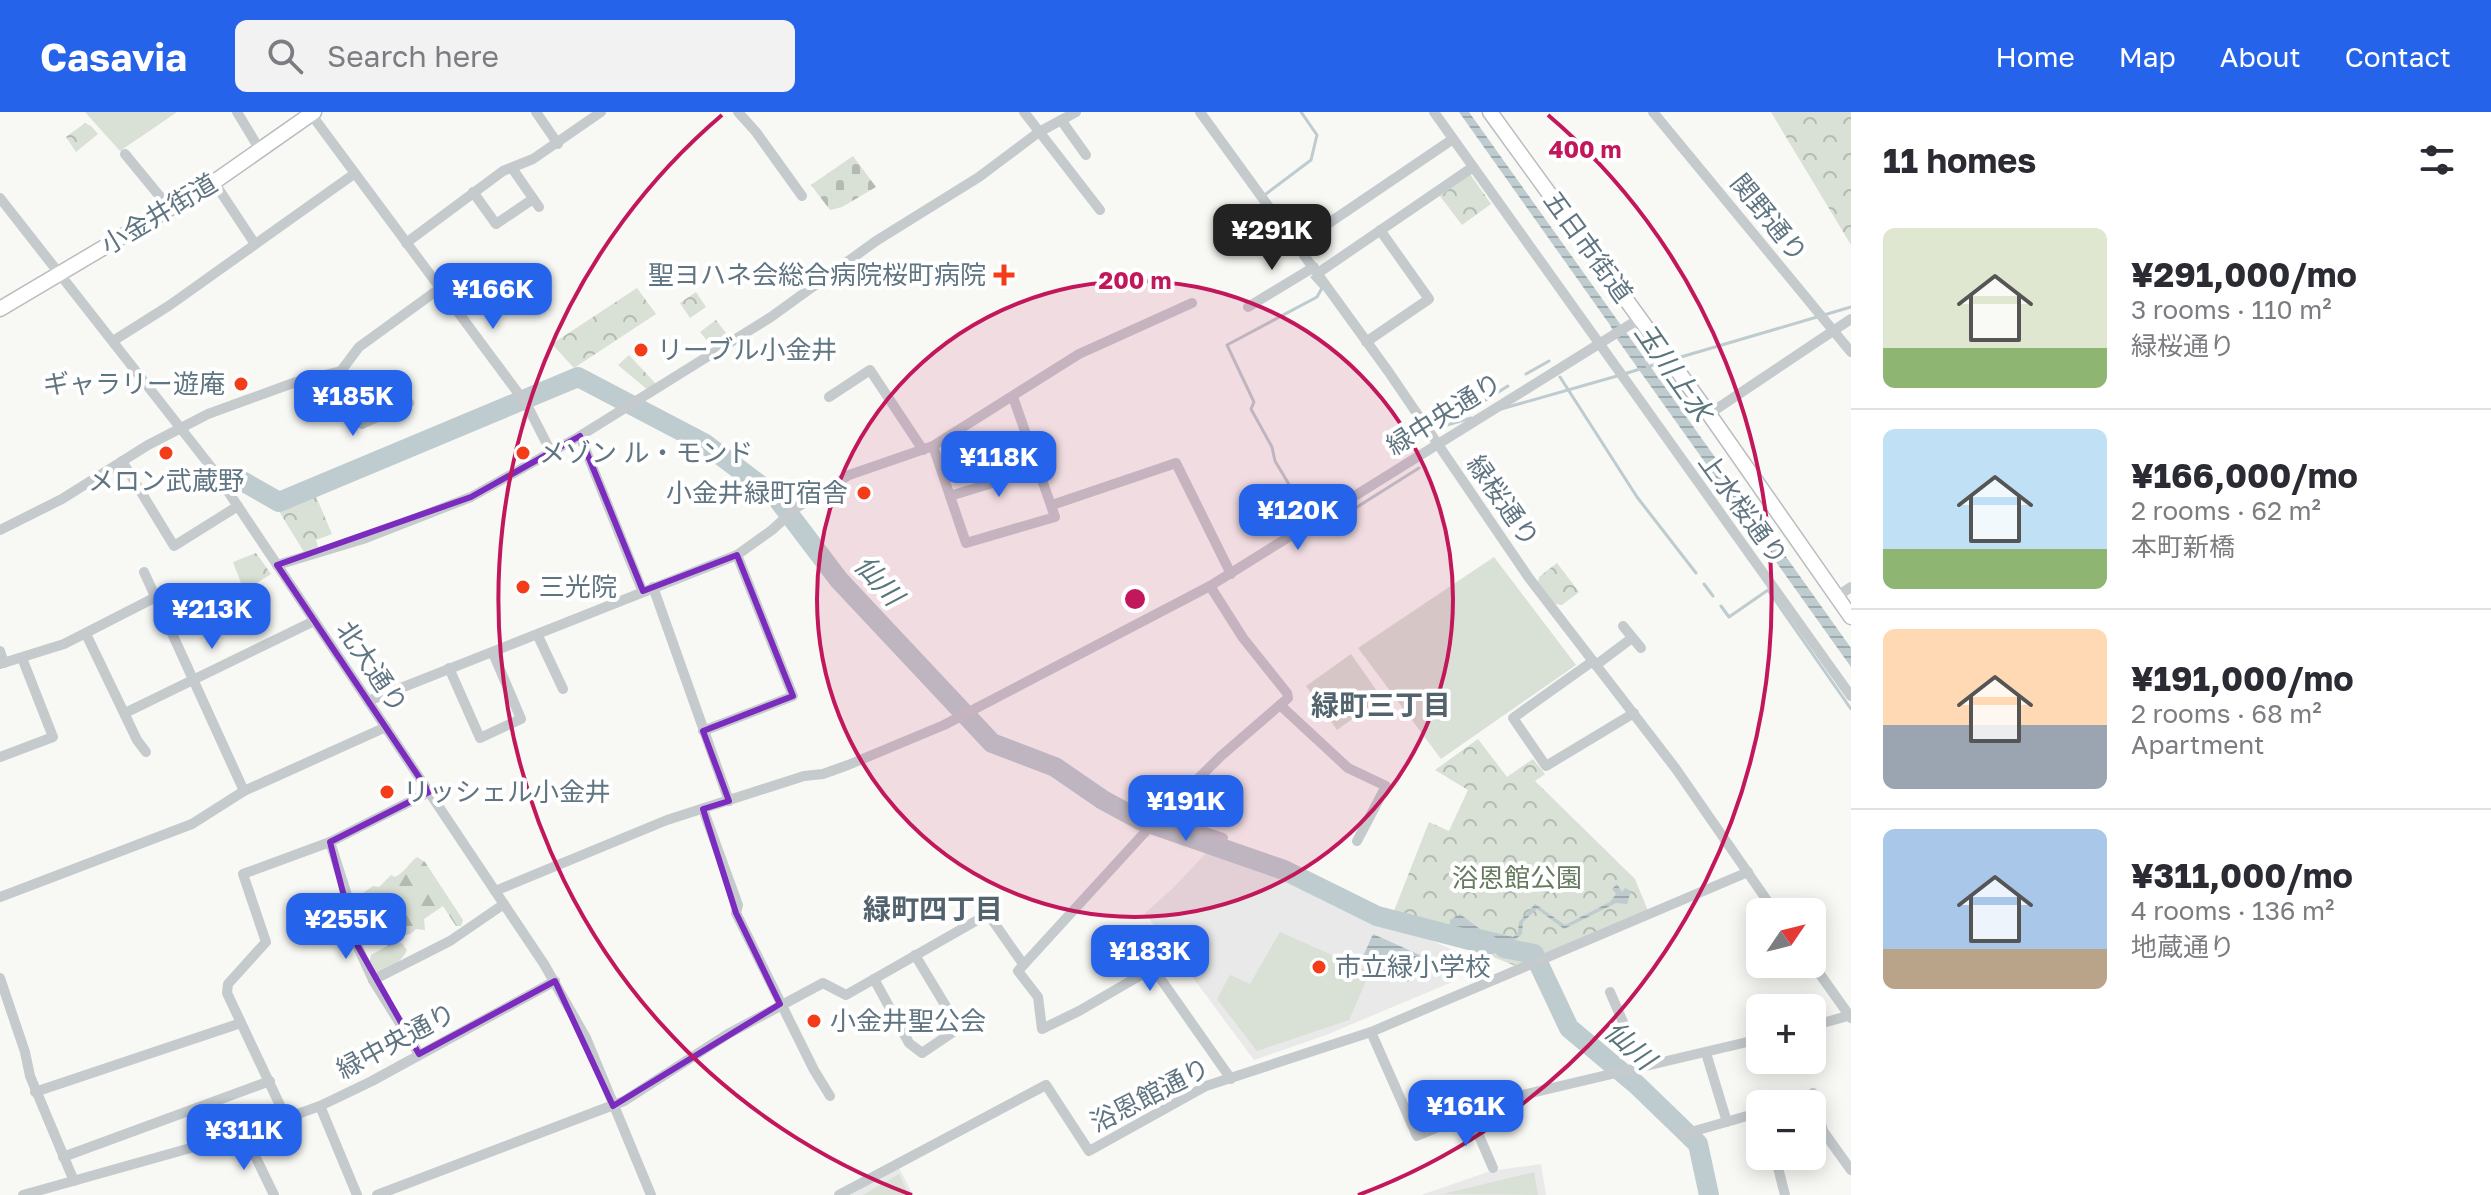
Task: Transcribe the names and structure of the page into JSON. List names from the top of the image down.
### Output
{
  "streets": {
    "main road": ["小金井街道", "五日市街道"],
    "street": [
      "関野通り",
      "緑中央通り",
      "緑桜通り",
      "上水桜通り",
      "北大通り",
      "浴恩館通り"
    ]
  },
  "crossings": [
    ["小金井街道", "北大通り"],
    ["五日市街道", "緑中央通り"],
    ["緑中央通り", "緑桜通り"],
    ["緑中央通り", "上水桜通り"],
    ["緑中央通り", "北大通り"],
    ["緑桜通り", "浴恩館通り"]
  ],
  "districts": ["緑町三丁目", "緑町四丁目"],
  "water": ["玉川上水", "仙川"],
  "parks": ["浴恩館公園"],
  "places": {
    "health": ["聖ヨハネ会総合病院桜町病院"],
    "other": [
      "リーブル小金井",
      "ギャラリー遊庵",
      "メロン武蔵野",
      "メゾン ル・モンド",
      "小金井緑町宿舎",
      "三光院",
      "リッシェル小金井",
      "市立緑小学校",
      "小金井聖公会"
    ]
  },
  "north": "top right",
  "page": {
    "header": "Casavia",
    "search": "Search here",
    "nav": [
      "Home",
      "Map",
      "About",
      "Contact"
    ],
    "heading": "11 homes",
    "price": [
      "¥291K",
      "¥166K",
      "¥185K",
      "¥118K",
      "¥120K",
      "¥213K",
      "¥191K",
      "¥255K",
      "¥183K",
      "¥161K",
      "¥311K"
    ],
    "list": [
      {
        "name": "¥291,000/mo",
        "note": "3 rooms · 110 m² · 緑桜通り"
      },
      {
        "name": "¥166,000/mo",
        "note": "2 rooms · 62 m² · 本町新橋"
      },
      {
        "name": "¥191,000/mo",
        "note": "2 rooms · 68 m² · Apartment"
      },
      {
        "name": "¥311,000/mo",
        "note": "4 rooms · 136 m² · 地蔵通り"
      }
    ],
    "map_buttons": ["+", "−"]
  },
  "rings": ["400 m", "200 m"]
}
